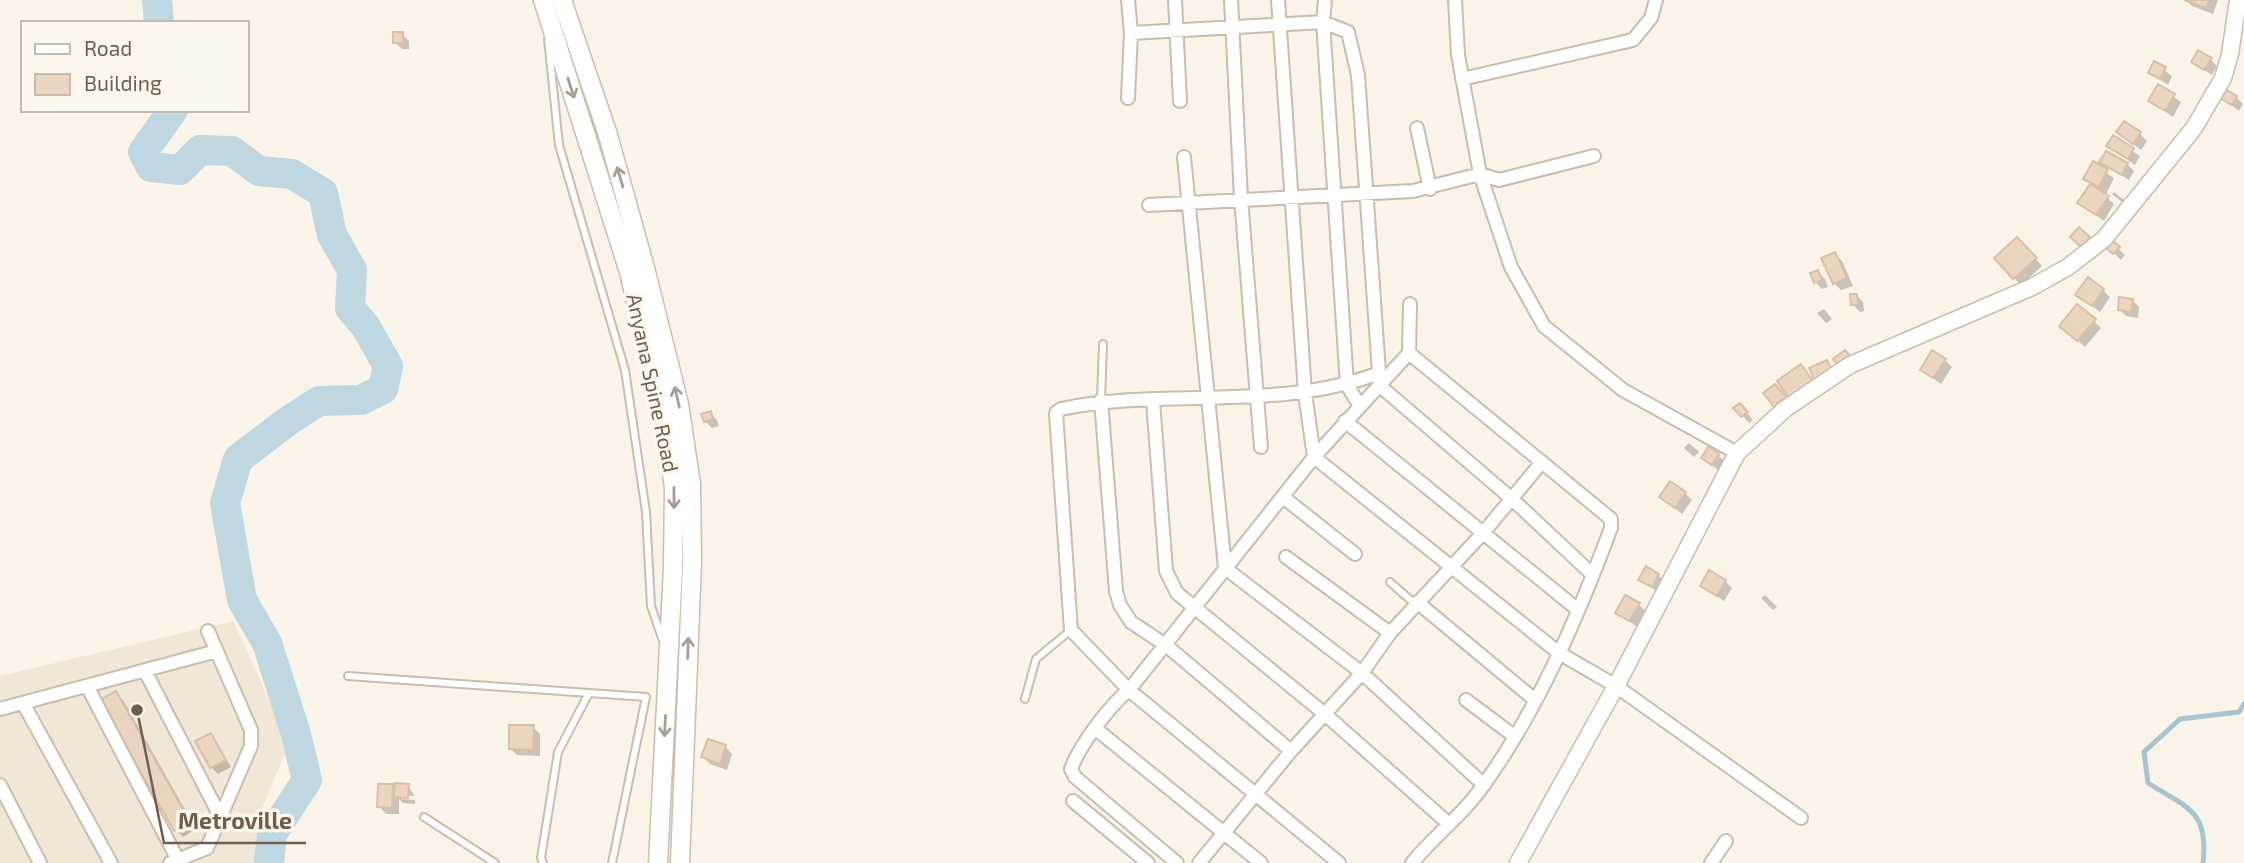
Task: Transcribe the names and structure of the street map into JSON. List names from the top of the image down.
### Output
{
  "streets": {
    "main road": ["Anyana Spine Road"]
  },
  "places": ["Metroville"],
  "legend": ["Road", "Building"]
}
